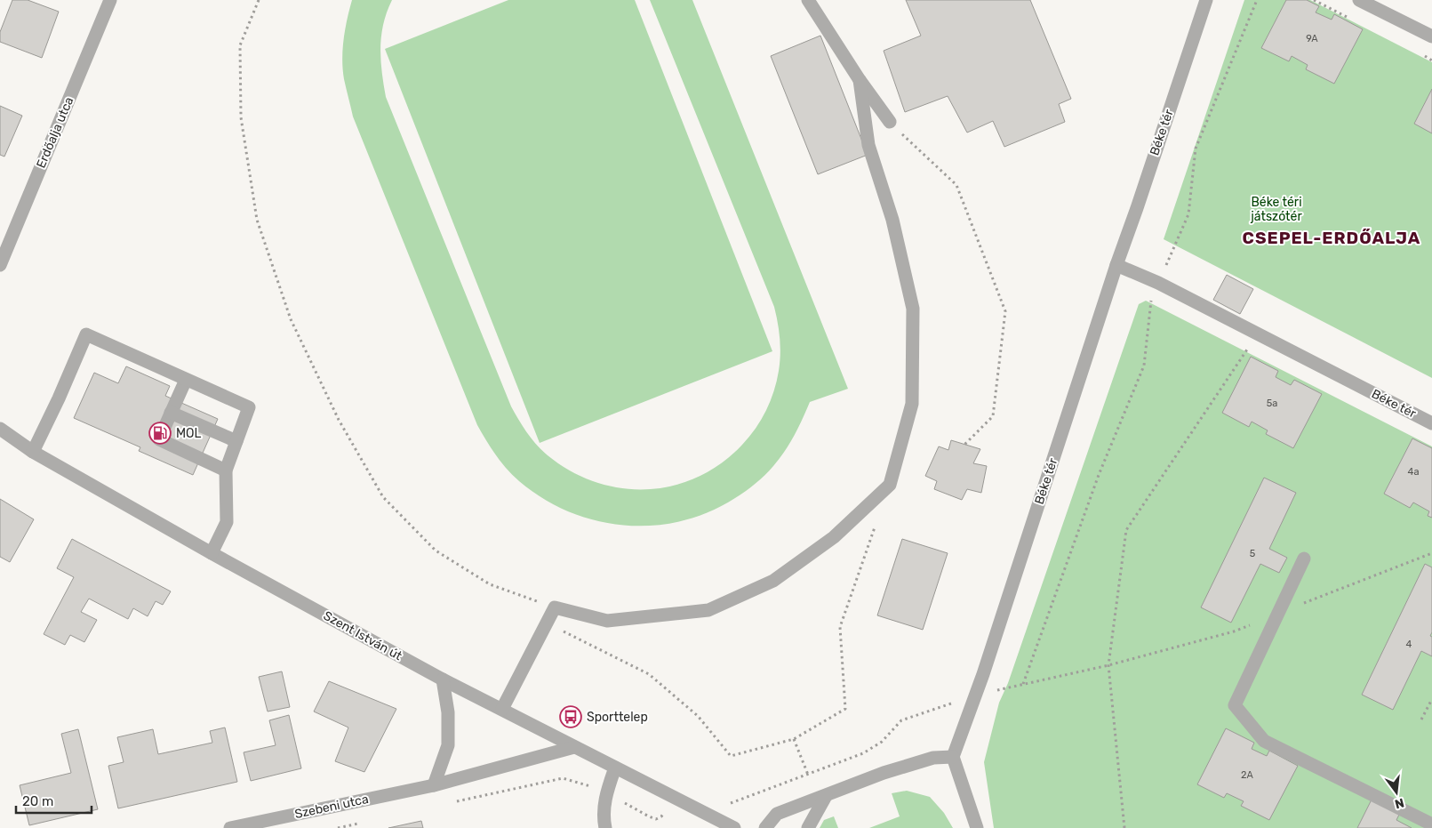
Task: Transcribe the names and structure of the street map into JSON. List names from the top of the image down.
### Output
{
  "streets": {
    "street": [
      "Erdőalja utca",
      "Béke tér",
      "Szent István út",
      "Szebeni utca"
    ]
  },
  "crossings": [
    ["Szent István út", "Szebeni utca"]
  ],
  "districts": ["CSEPEL-ERDŐALJA"],
  "parks": ["Béke téri játszótér"],
  "places": {
    "fuel station": ["MOL"],
    "bus stop": ["Sporttelep"]
  },
  "house_numbers": [
    "9A",
    "5a",
    "4a",
    "5",
    "4",
    "2A"
  ],
  "scale_bar": "20 m",
  "north": "bottom"
}
